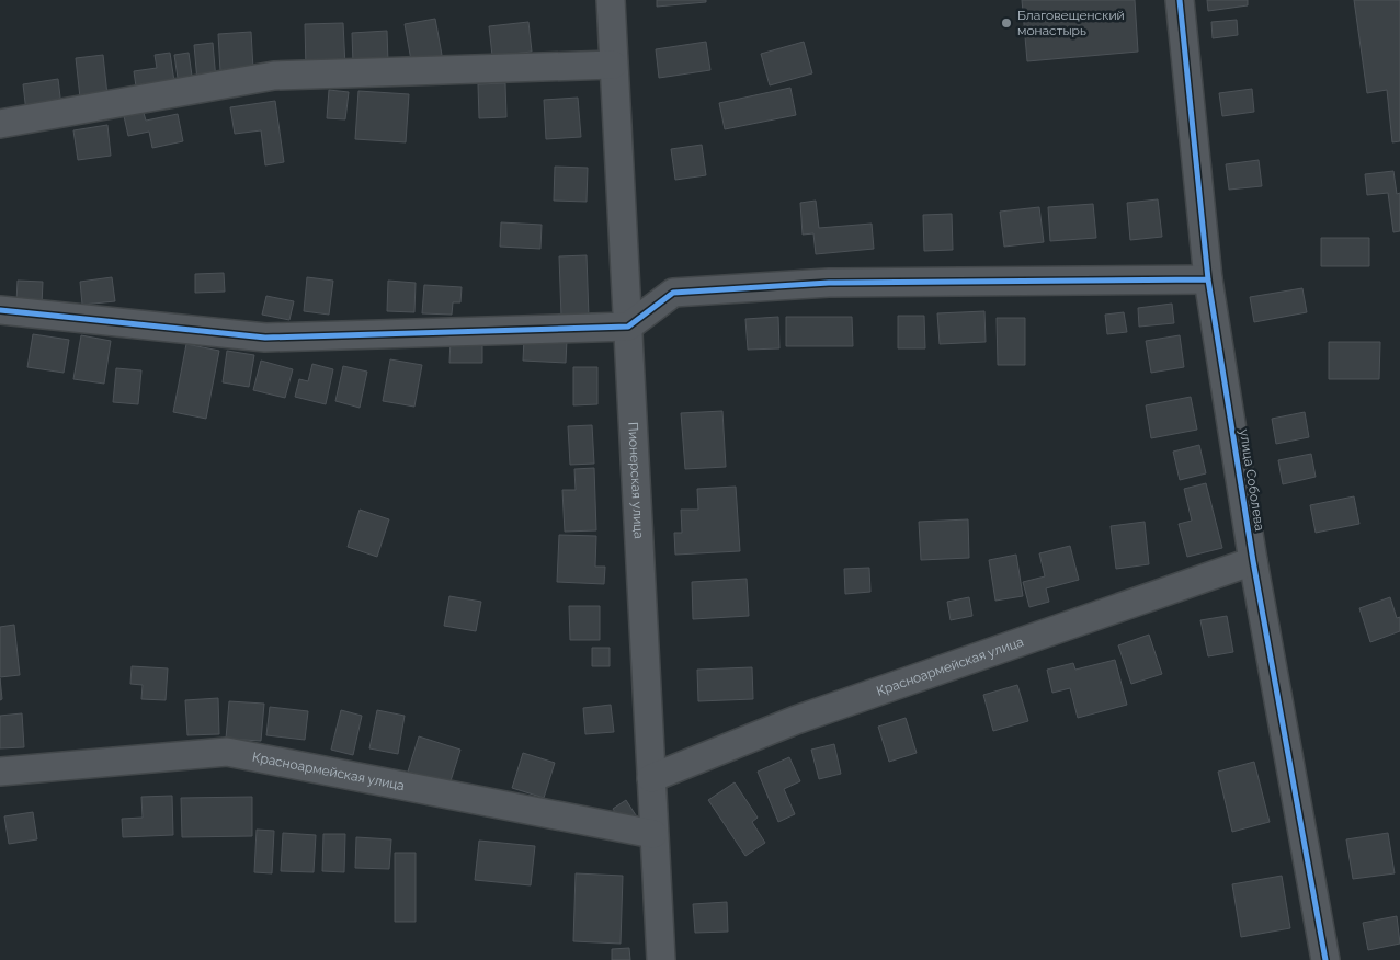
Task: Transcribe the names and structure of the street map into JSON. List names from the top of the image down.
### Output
{
  "streets": {
    "street": ["Пионерская улица", "улица Соболева", "Красноармейская улица"]
  },
  "crossings": [
    ["Пионерская улица", "Красноармейская улица"],
    ["улица Соболева", "Красноармейская улица"]
  ],
  "places": ["Благовещенский монастырь"]
}
